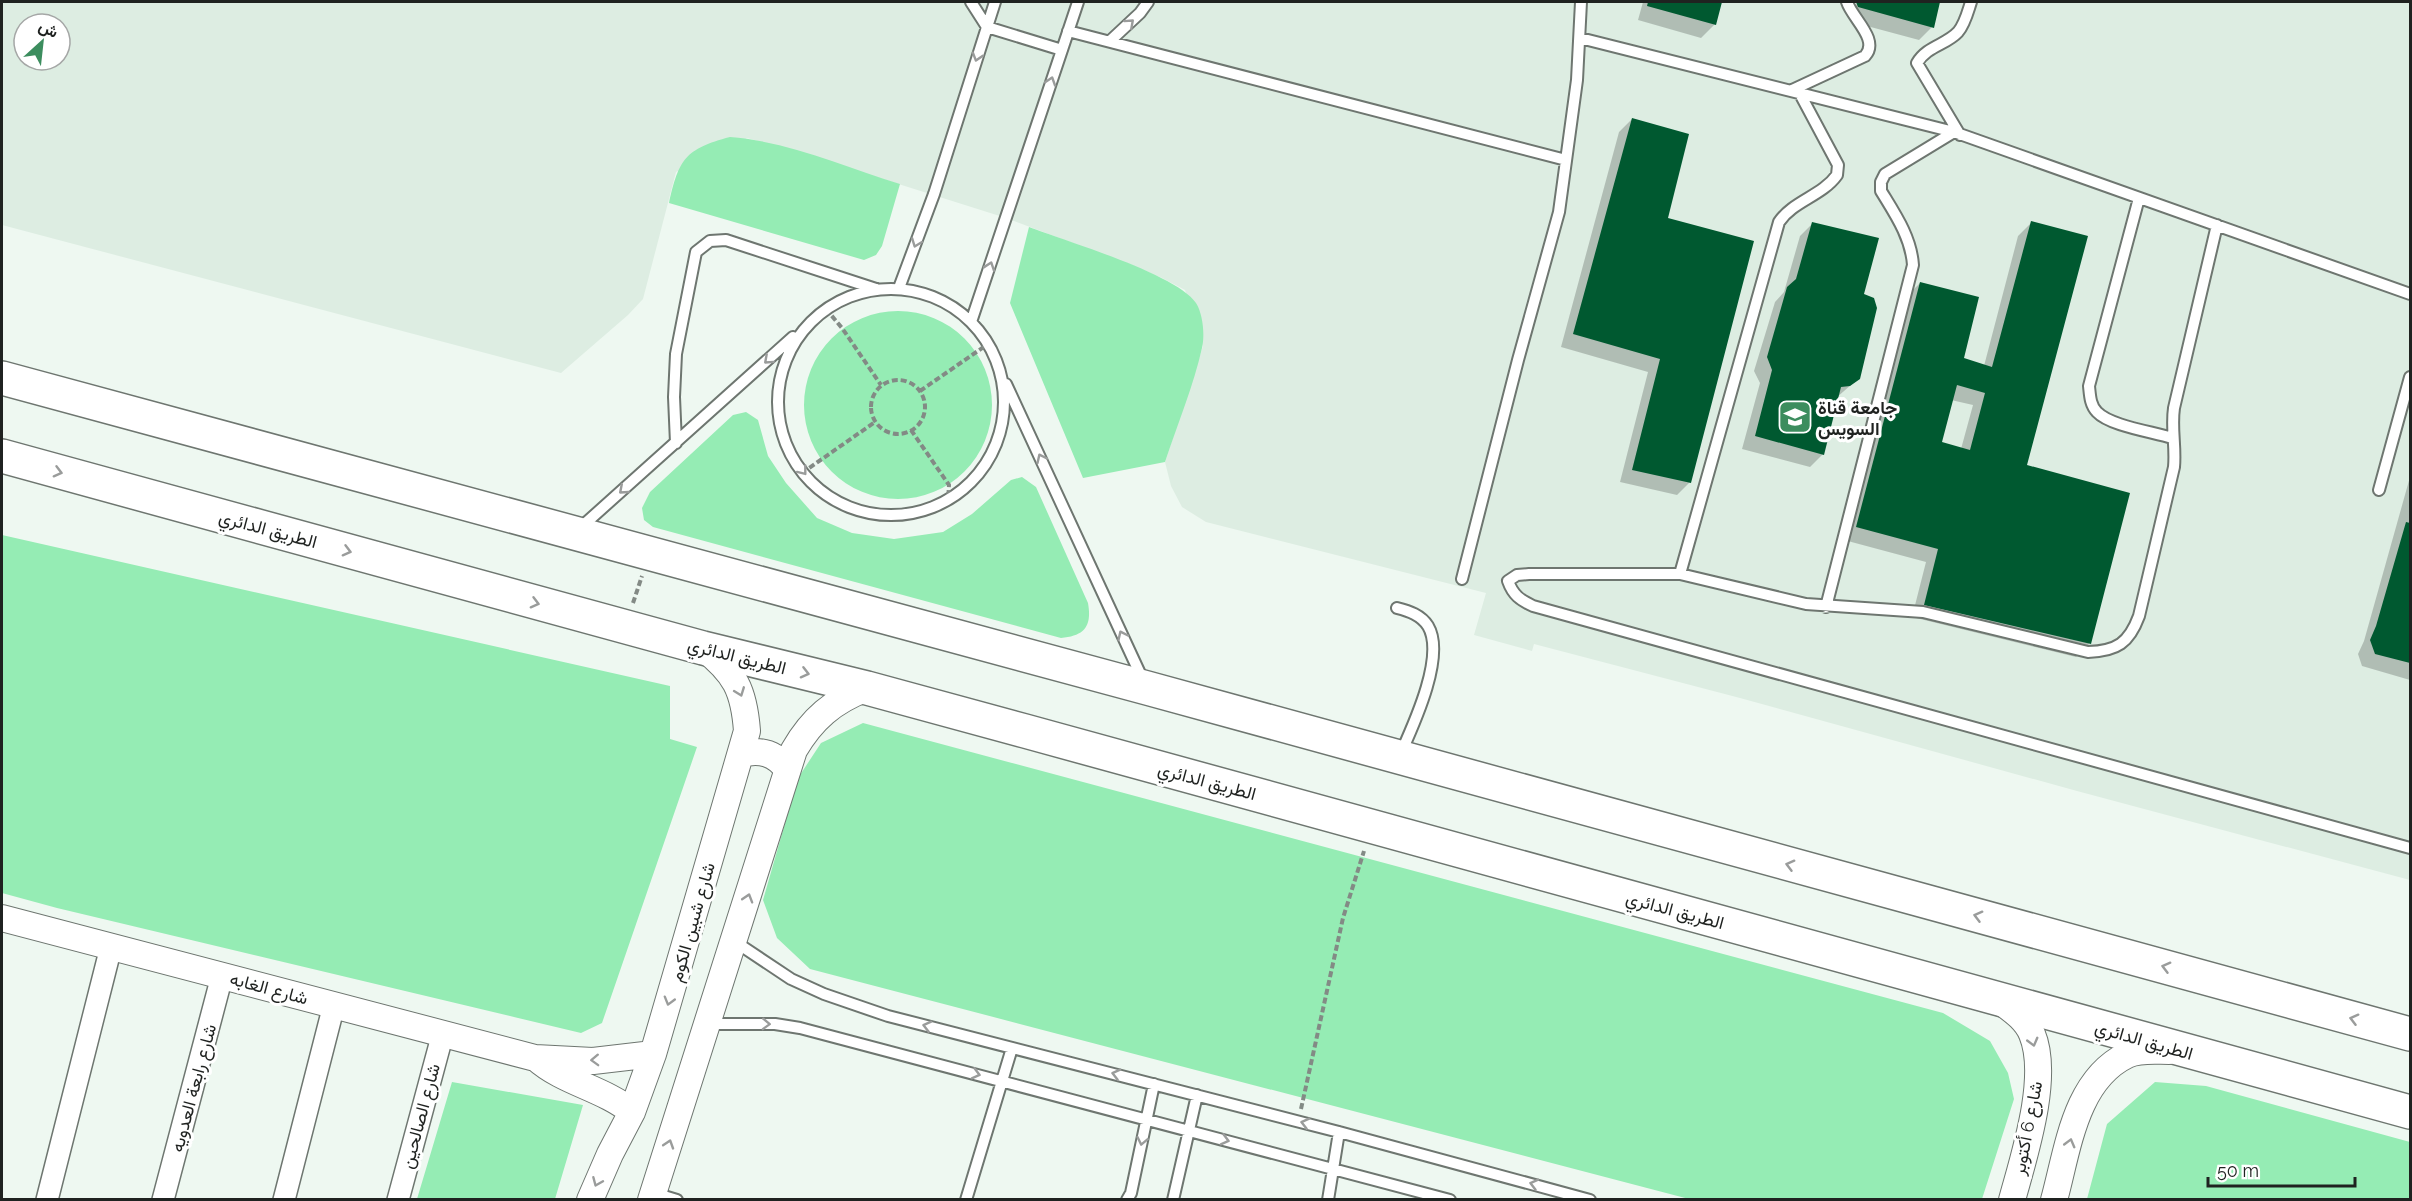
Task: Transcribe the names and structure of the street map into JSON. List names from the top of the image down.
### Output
{
  "streets": {
    "main road": ["الطريق الدائري"],
    "street": [
      "شارع شبين الكوم",
      "شارع الغابه",
      "شارع رابعة العدويه",
      "شارع الصالحين",
      "شارع 6 أكتوبر"
    ]
  },
  "crossings": [
    ["الطريق الدائري", "شارع شبين الكوم"],
    ["الطريق الدائري", "شارع 6 أكتوبر"],
    ["شارع شبين الكوم", "شارع الغابه"],
    ["شارع الغابه", "شارع رابعة العدويه"],
    ["شارع الغابه", "شارع الصالحين"]
  ],
  "one_way": ["شارع 6 أكتوبر"],
  "places": {
    "school or university": ["جامعة قناة السويس"]
  },
  "scale_bar": "50 m",
  "north": "top right"
}
